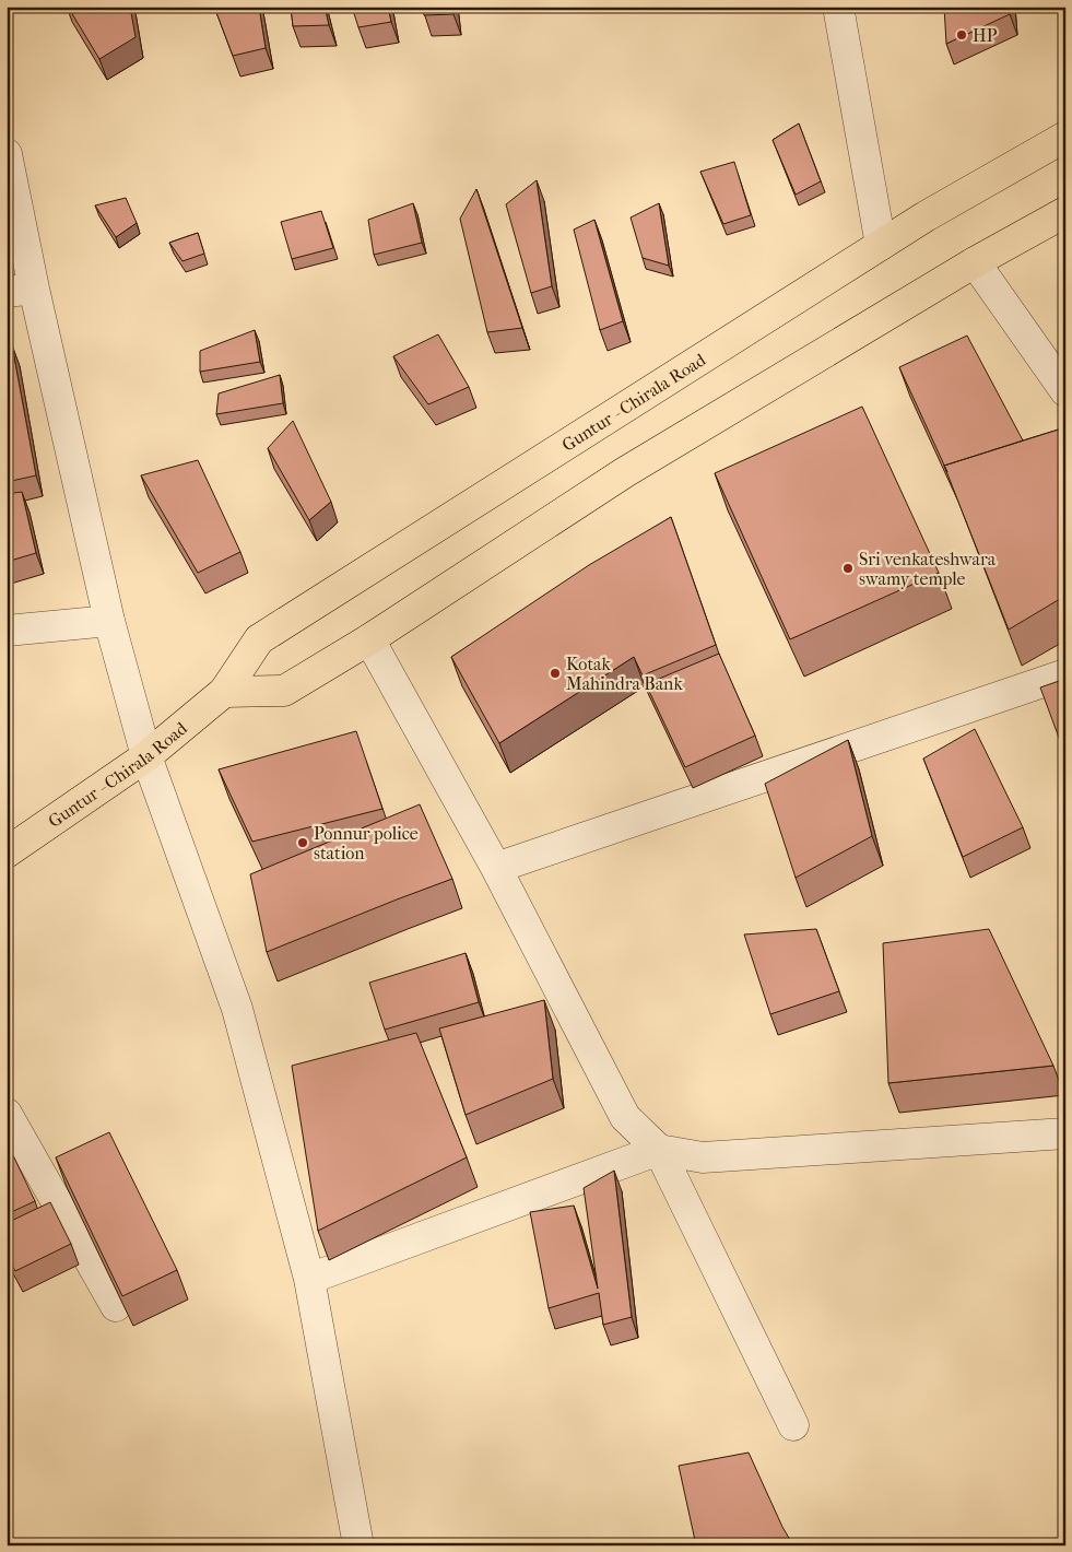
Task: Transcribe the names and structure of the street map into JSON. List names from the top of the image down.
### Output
{
  "streets": {
    "main road": ["Guntur - Chirala Road"]
  },
  "places": [
    "HP",
    "Sri venkateshwara swamy temple",
    "Kotak Mahindra Bank",
    "Ponnur police station"
  ]
}
